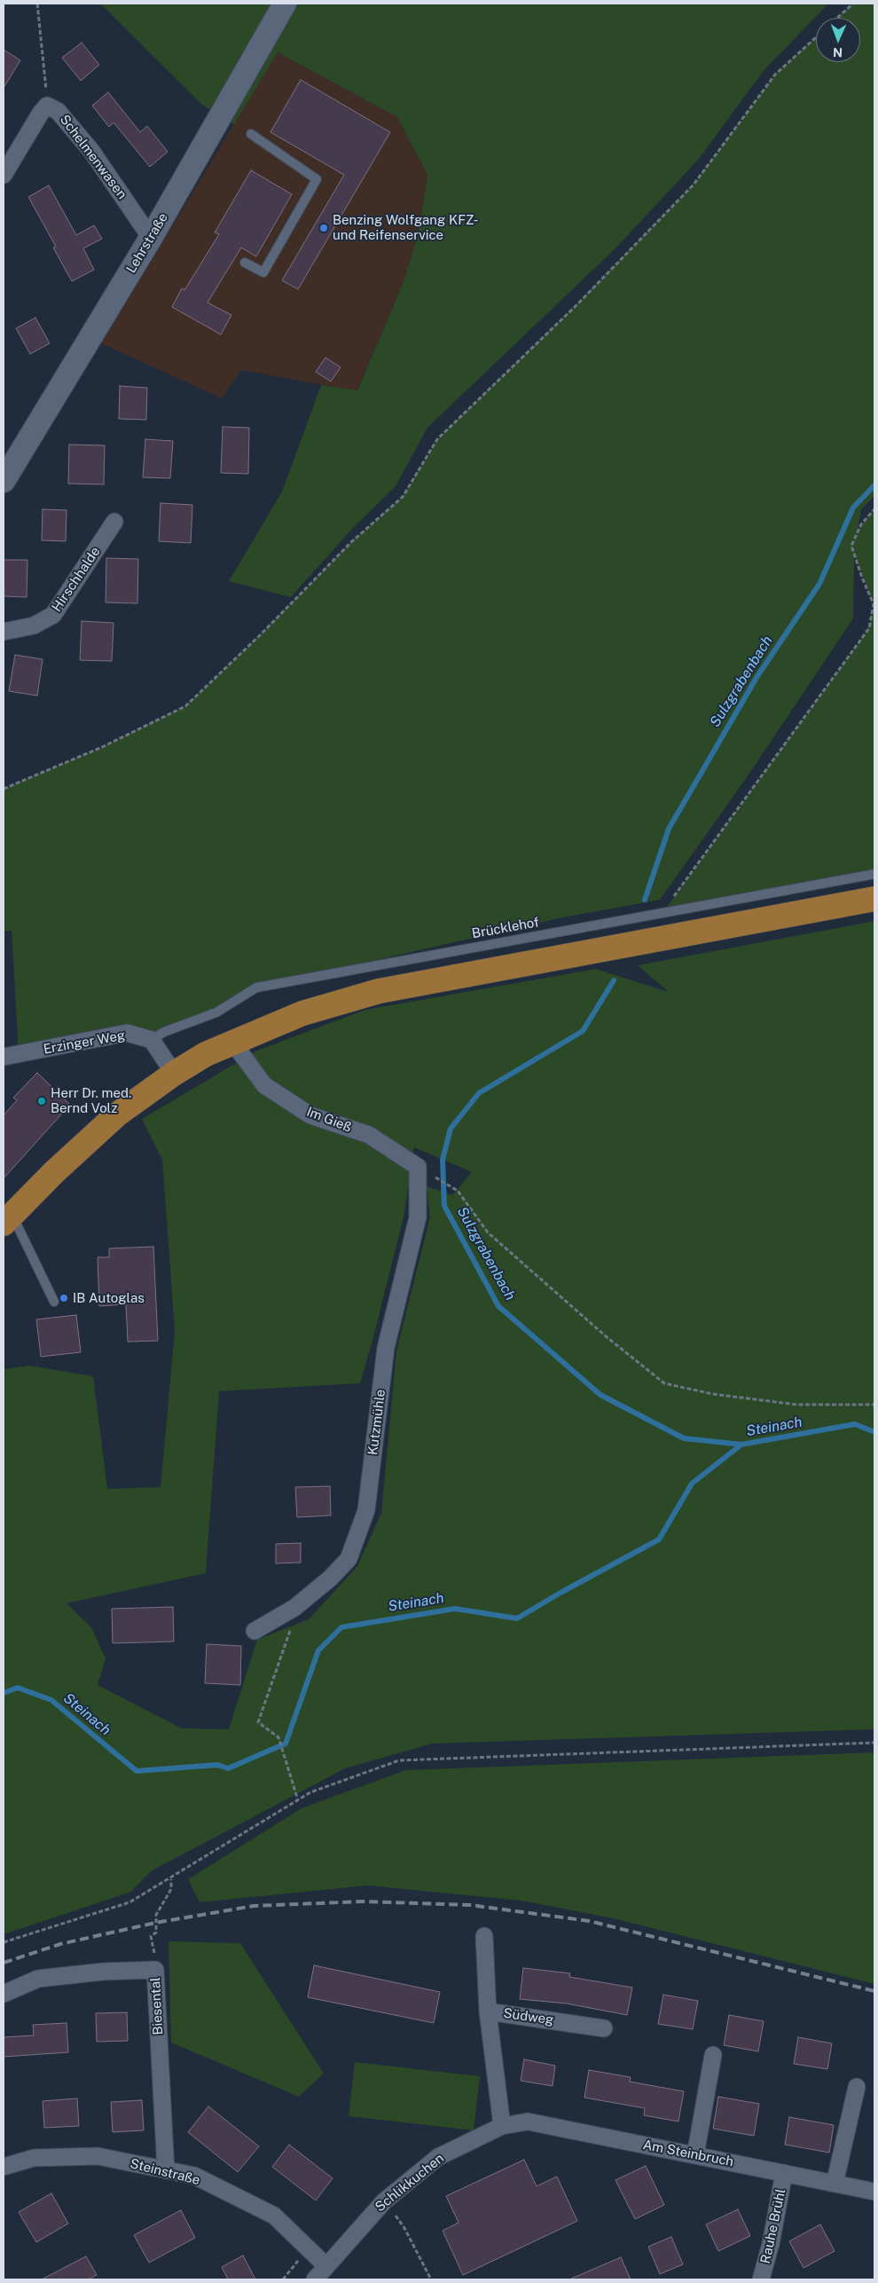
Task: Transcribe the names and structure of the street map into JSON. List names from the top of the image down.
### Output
{
  "streets": {
    "street": [
      "Schelmenwasen",
      "Lehrstraße",
      "Hirschhalde",
      "Erzinger Weg",
      "Im Gieß",
      "Kutzmühle",
      "Biesental",
      "Südweg",
      "Am Steinbruch",
      "Steinstraße",
      "Schlikkuchen",
      "Rauhe Brühl"
    ],
    "lane": ["Brücklehof"]
  },
  "crossings": [
    ["Schelmenwasen", "Lehrstraße"],
    ["Brücklehof", "Erzinger Weg"],
    ["Im Gieß", "Kutzmühle"],
    ["Biesental", "Steinstraße"],
    ["Südweg", "Am Steinbruch"],
    ["Südweg", "Schlikkuchen"],
    ["Am Steinbruch", "Schlikkuchen"],
    ["Am Steinbruch", "Rauhe Brühl"],
    ["Steinstraße", "Schlikkuchen"]
  ],
  "water": ["Sulzgrabenbach", "Steinach"],
  "places": ["Benzing Wolfgang KFZ- und Reifenservice", "Herr Dr. med. Bernd Volz", "IB Autoglas"],
  "north": "bottom"
}
